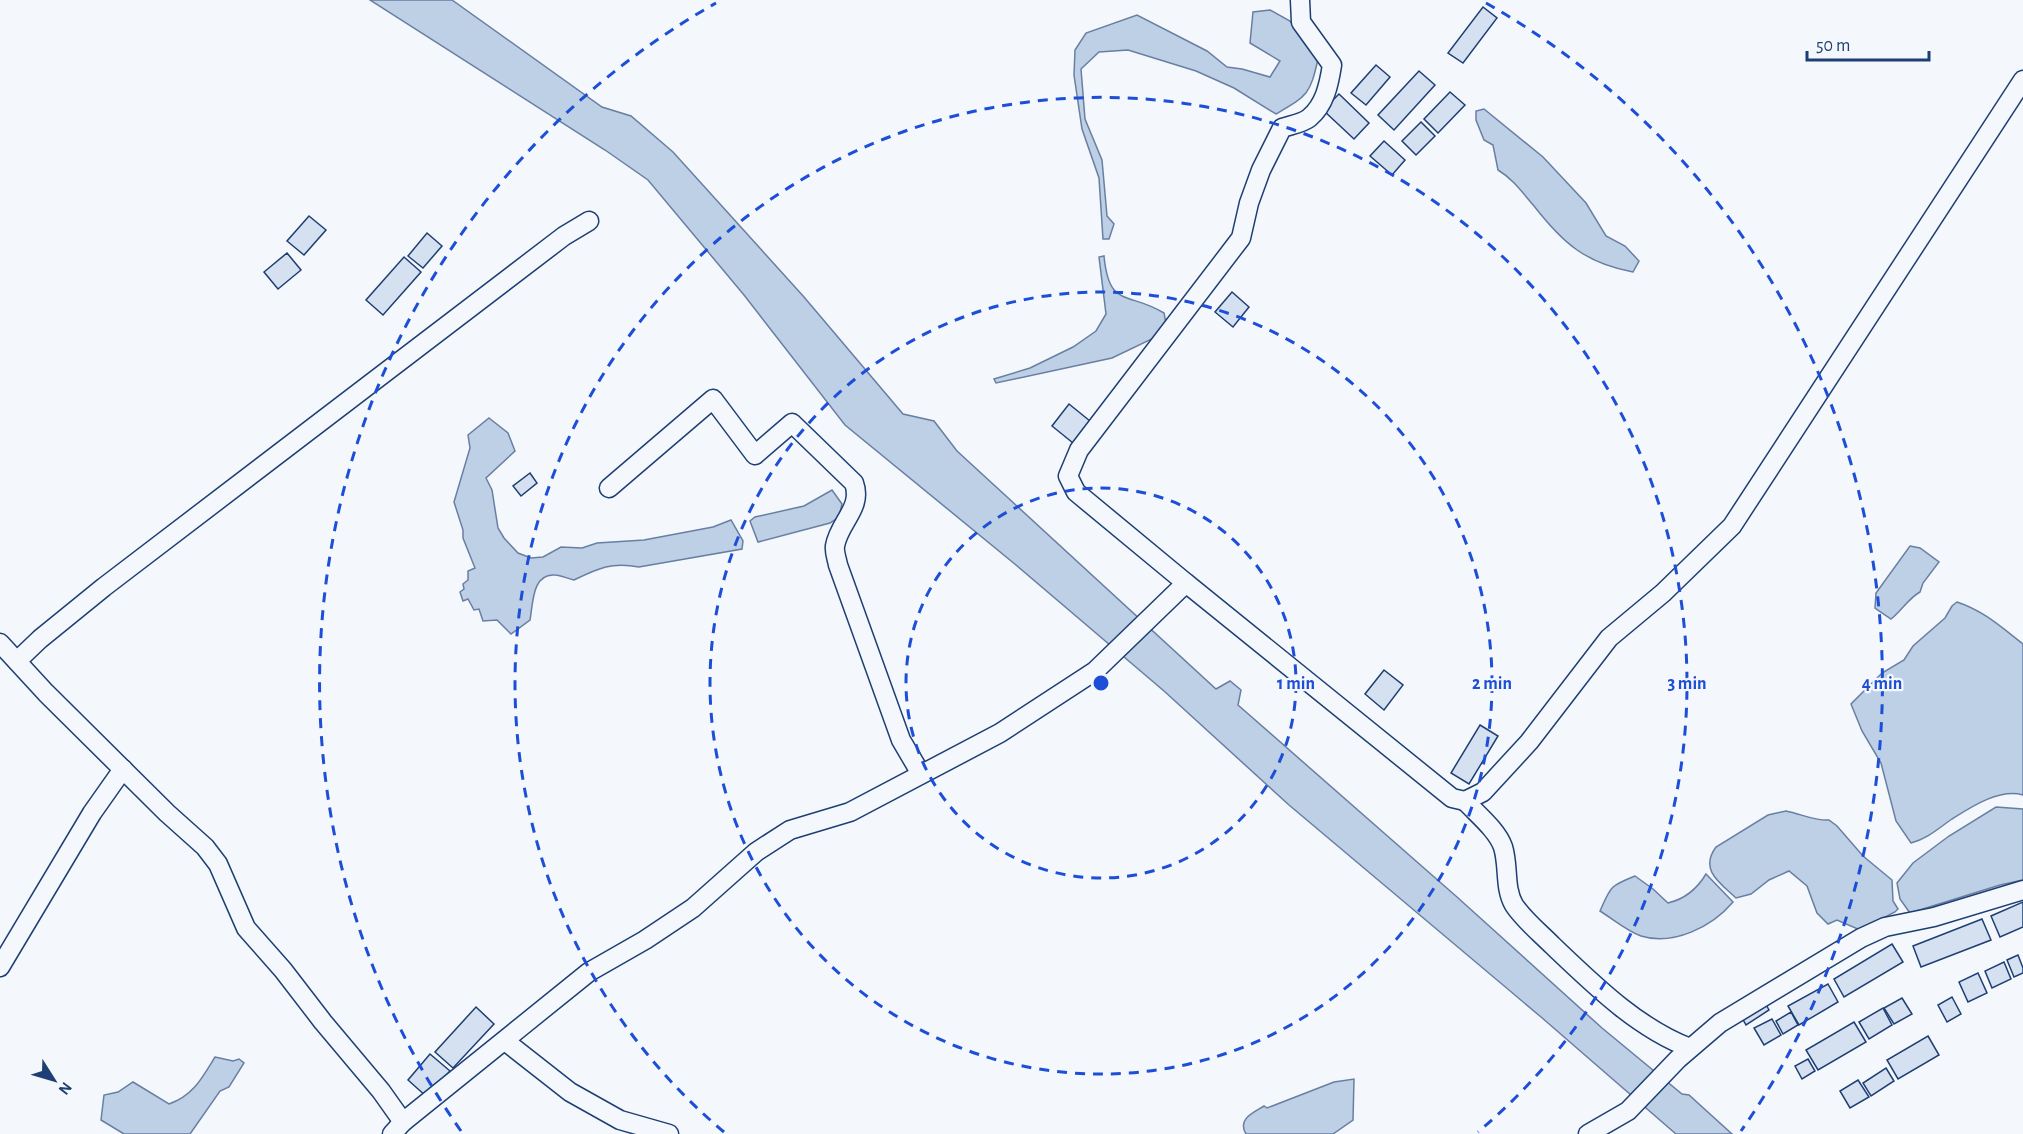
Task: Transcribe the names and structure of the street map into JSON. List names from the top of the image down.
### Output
{
  "scale_bar": "50 m",
  "north": "bottom right",
  "rings": [
    "1 min",
    "2 min",
    "3 min",
    "4 min"
  ]
}
